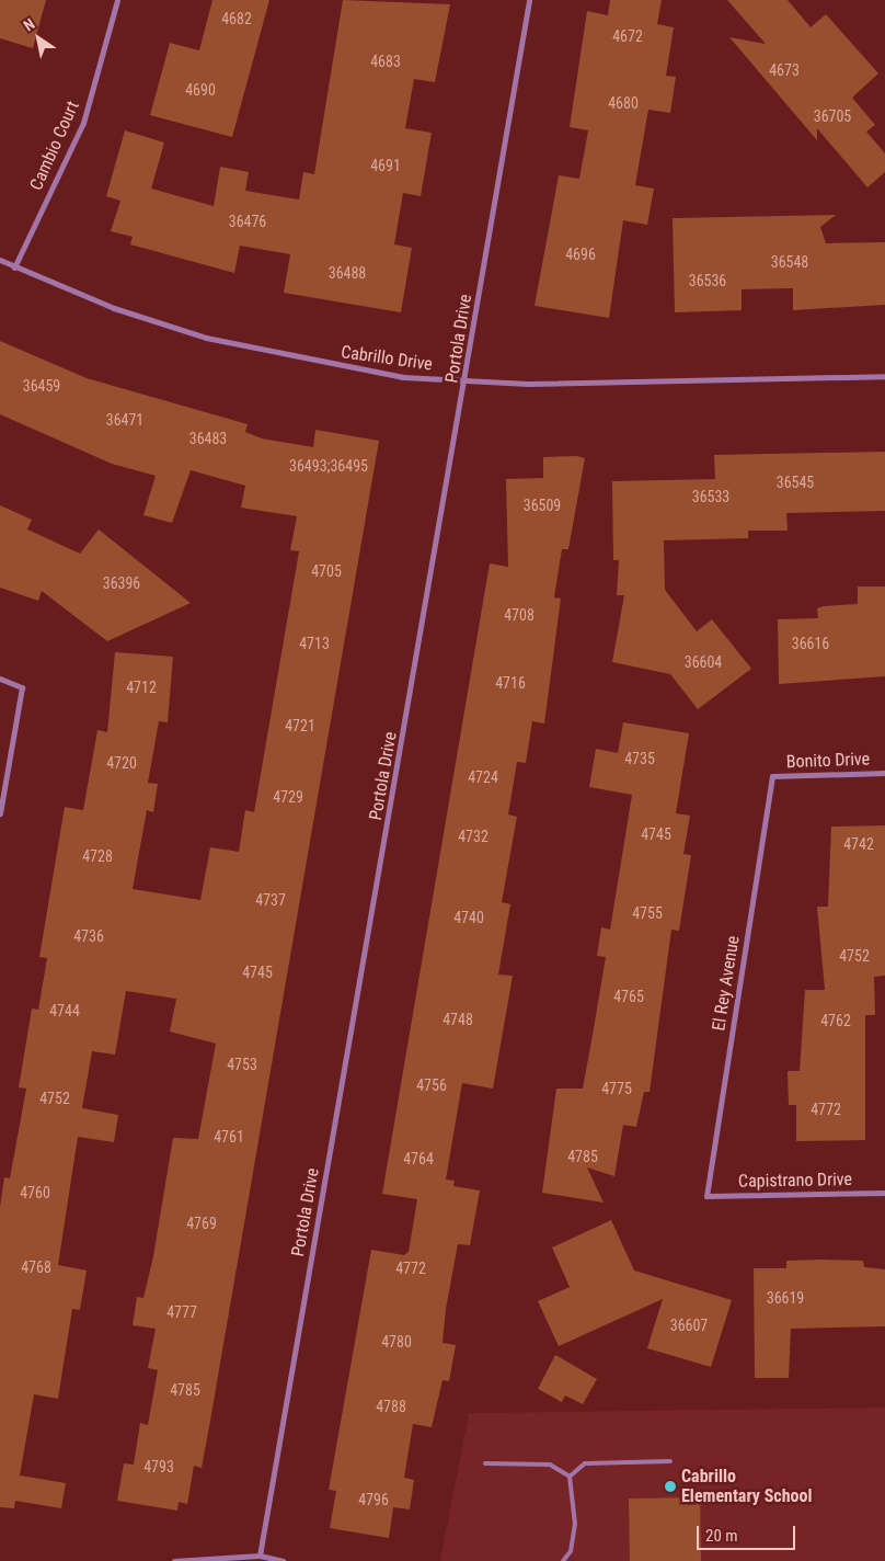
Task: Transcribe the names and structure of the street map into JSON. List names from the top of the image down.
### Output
{
  "streets": {
    "street": [
      "Cambio Court",
      "Portola Drive",
      "Cabrillo Drive",
      "Bonito Drive",
      "El Rey Avenue",
      "Capistrano Drive"
    ]
  },
  "crossings": [
    ["Cambio Court", "Cabrillo Drive"],
    ["Portola Drive", "Cabrillo Drive"],
    ["Bonito Drive", "El Rey Avenue"],
    ["El Rey Avenue", "Capistrano Drive"]
  ],
  "places": ["Cabrillo Elementary School"],
  "house_numbers": [
    "4682",
    "4672",
    "4683",
    "4673",
    "4690",
    "4680",
    "36705",
    "4691",
    "36476",
    "4696",
    "36548",
    "36488",
    "36536",
    "36459",
    "36471",
    "36483",
    "36493;36495",
    "36545",
    "36533",
    "36509",
    "4705",
    "36396",
    "4708",
    "4713",
    "36616",
    "36604",
    "4716",
    "4712",
    "4721",
    "4735",
    "4720",
    "4724",
    "4729",
    "4745",
    "4732",
    "4742",
    "4728",
    "4737",
    "4755",
    "4740",
    "4736",
    "4752",
    "4745",
    "4765",
    "4744",
    "4748",
    "4762",
    "4753",
    "4756",
    "4775",
    "4752",
    "4772",
    "4761",
    "4785",
    "4764",
    "4760",
    "4769",
    "4768",
    "4772",
    "36619",
    "4777",
    "36607",
    "4780",
    "4785",
    "4788",
    "4793",
    "4796"
  ],
  "scale_bar": "20 m",
  "north": "top left"
}
